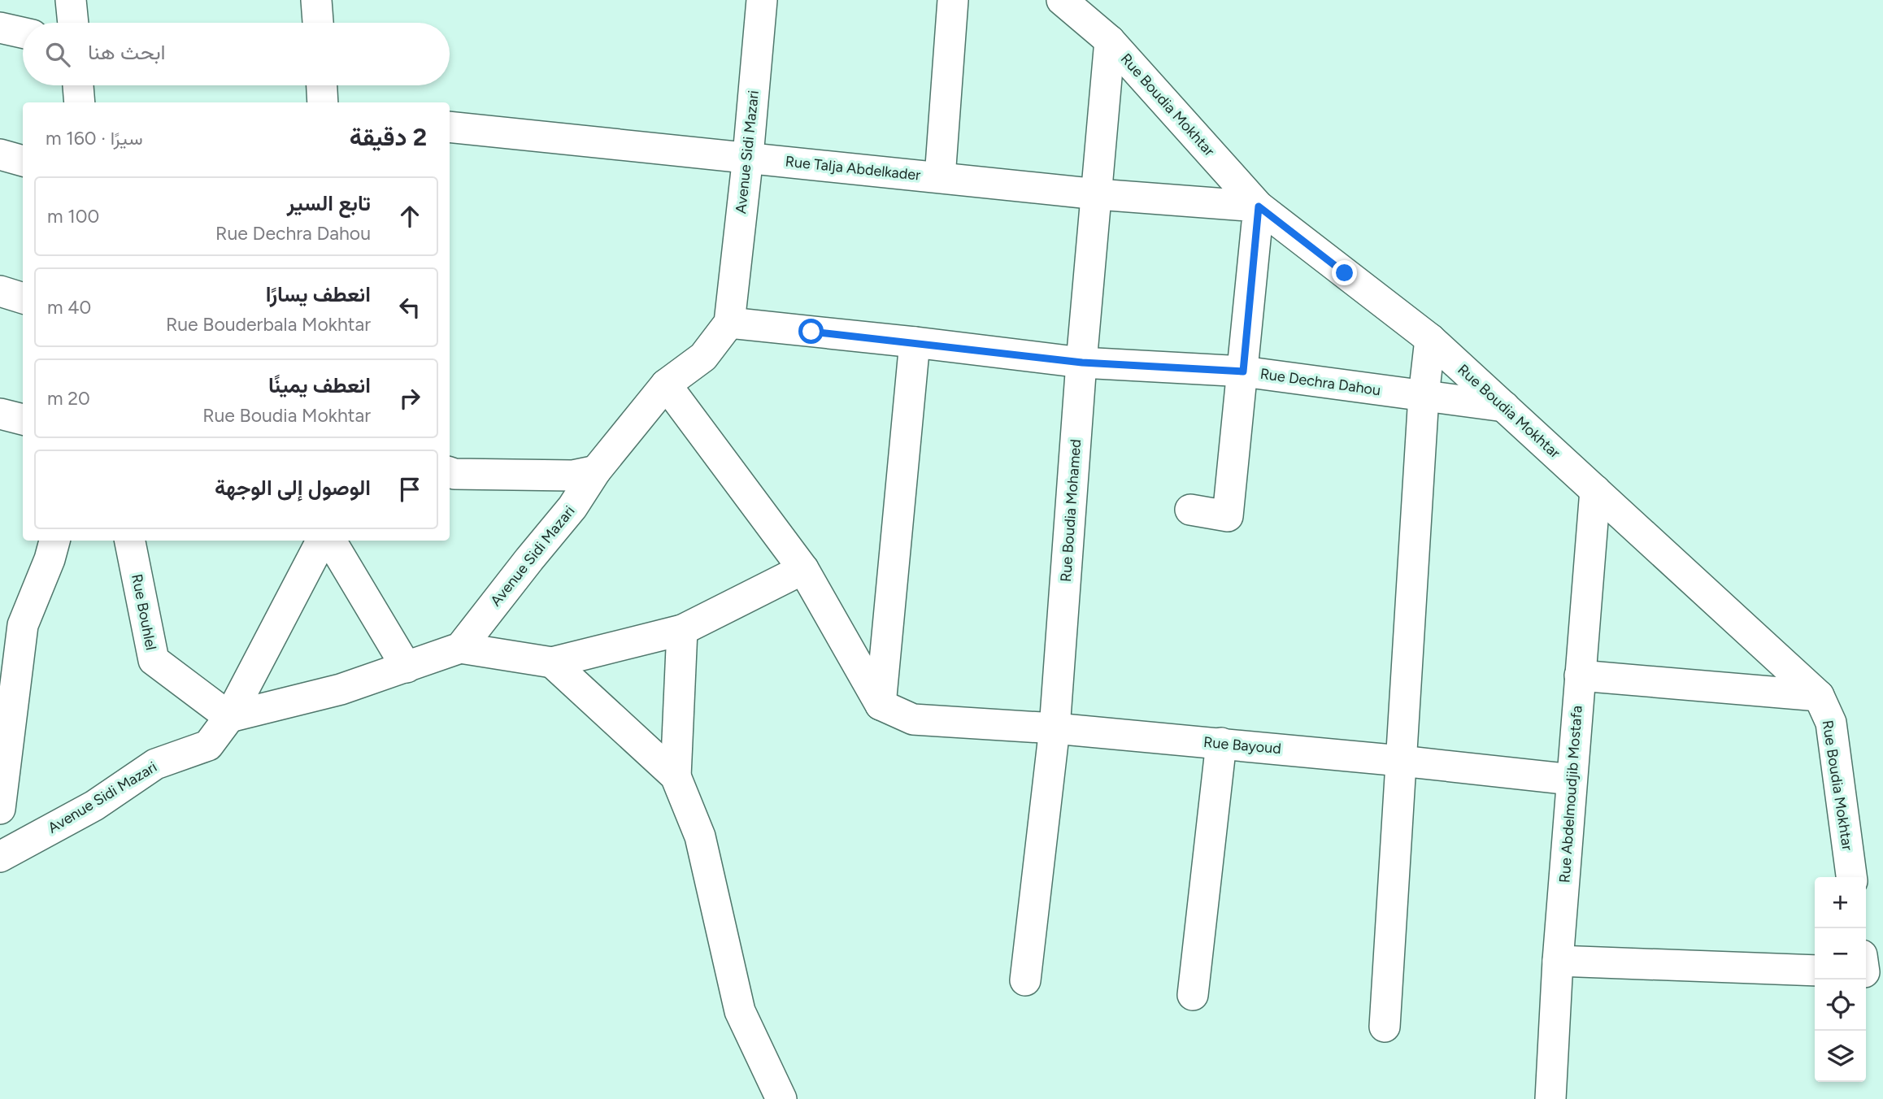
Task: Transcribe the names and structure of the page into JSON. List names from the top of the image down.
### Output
{
  "streets": {
    "street": [
      "Rue Boudia Mokhtar",
      "Avenue Sidi Mazari",
      "Rue Talja Abdelkader",
      "Rue Dechra Dahou",
      "Rue Boudia Mohamed",
      "Rue Bouhlel",
      "Rue Bayoud",
      "Rue Abdelmoudjib Mostafa"
    ]
  },
  "crossings": [
    ["Rue Boudia Mokhtar", "Rue Talja Abdelkader"],
    ["Rue Boudia Mokhtar", "Rue Dechra Dahou"],
    ["Rue Boudia Mokhtar", "Rue Boudia Mohamed"],
    ["Rue Boudia Mokhtar", "Rue Abdelmoudjib Mostafa"],
    ["Avenue Sidi Mazari", "Rue Talja Abdelkader"],
    ["Avenue Sidi Mazari", "Rue Dechra Dahou"],
    ["Avenue Sidi Mazari", "Rue Bouhlel"],
    ["Rue Talja Abdelkader", "Rue Boudia Mohamed"],
    ["Rue Dechra Dahou", "Rue Boudia Mohamed"],
    ["Rue Boudia Mohamed", "Rue Bayoud"],
    ["Rue Bayoud", "Rue Abdelmoudjib Mostafa"]
  ],
  "page": {
    "search": "ابحث هنا",
    "heading": ["2 دقيقة", "سيرًا · 160 m"],
    "list": [
      ["تابع السير", "Rue Dechra Dahou", "100 m"],
      ["انعطف يسارًا", "Rue Bouderbala Mokhtar", "40 m"],
      ["انعطف يمينًا", "Rue Boudia Mokhtar", "20 m"],
      "الوصول إلى الوجهة"
    ],
    "map_buttons": ["+", "−"]
  }
}
